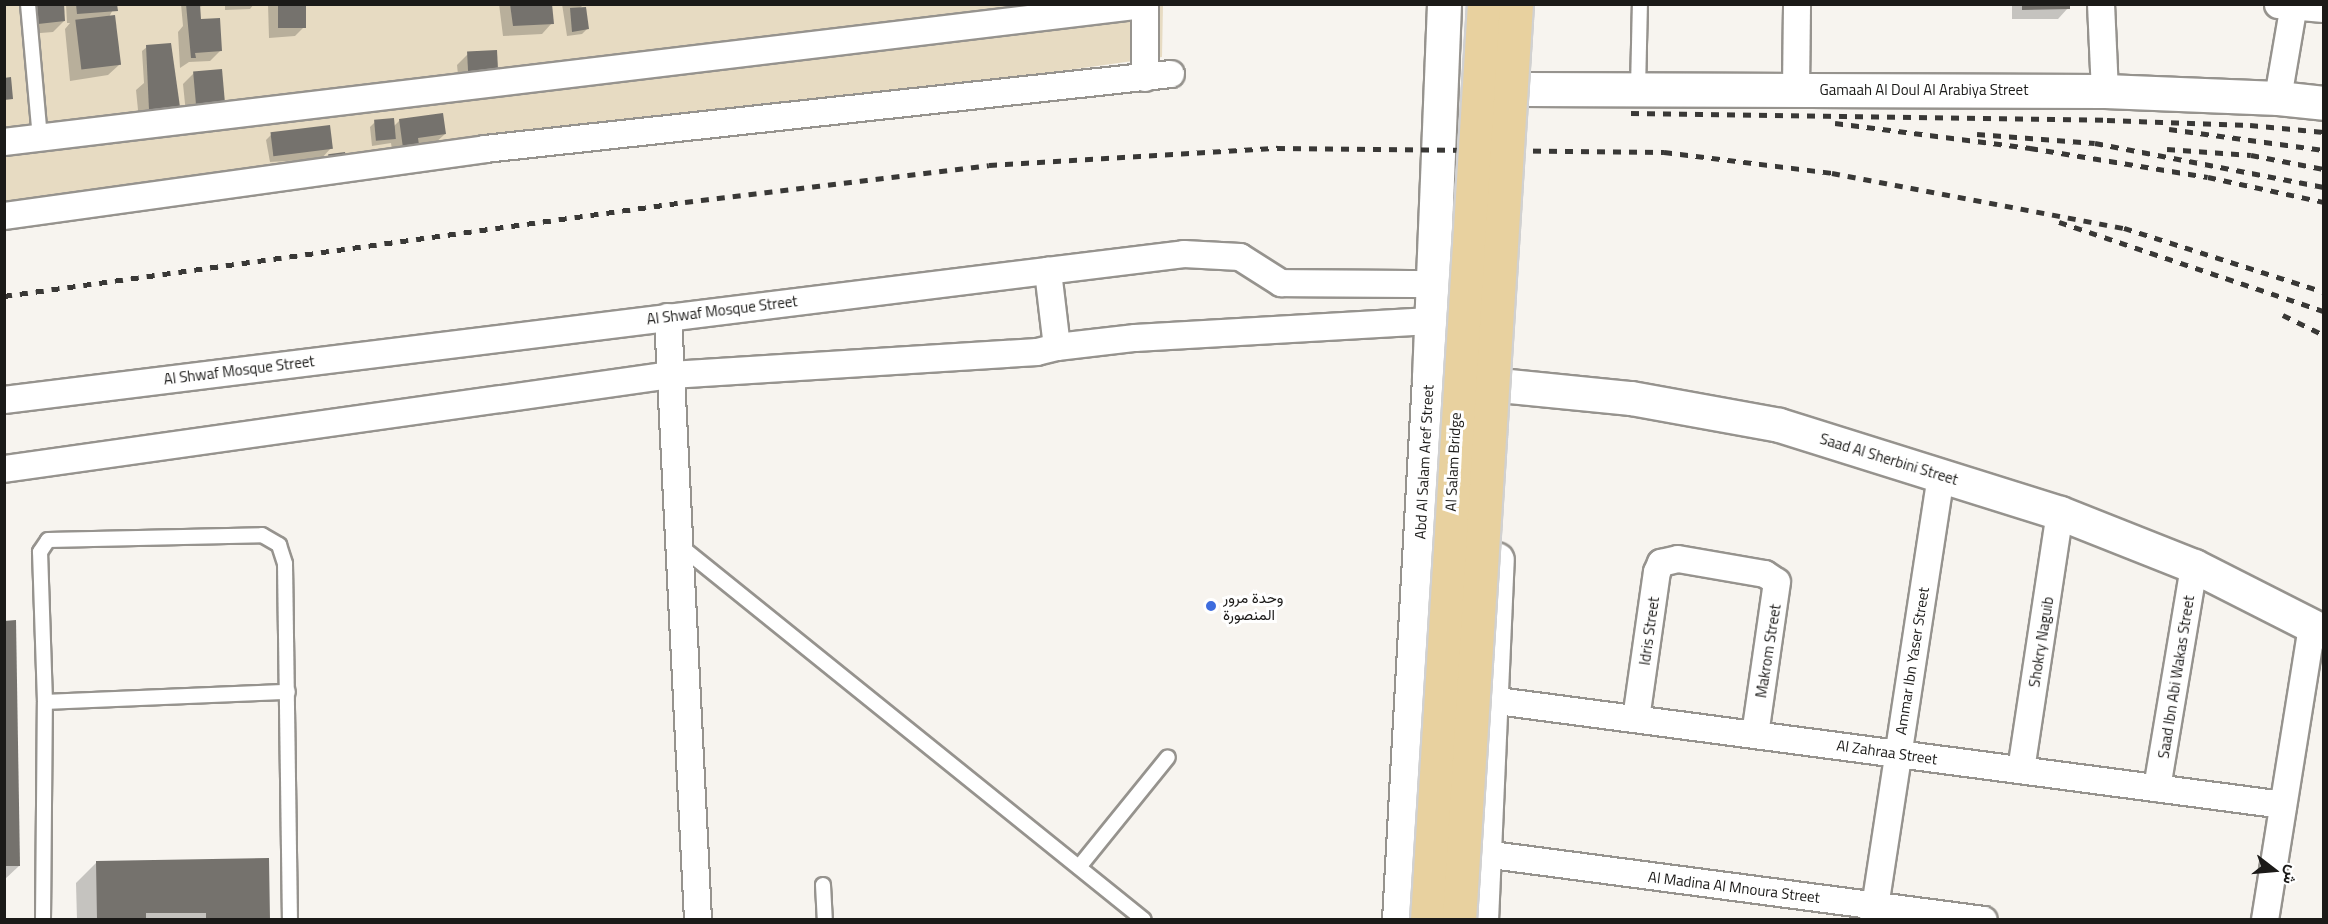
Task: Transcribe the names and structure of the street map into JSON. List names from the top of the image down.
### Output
{
  "streets": {
    "main road": [
      "Gamaah Al Doul Al Arabiya Street",
      "Saad Al Sherbini Street",
      "Abd Al Salam Aref Street",
      "Al Salam Bridge"
    ],
    "street": [
      "Al Shwaf Mosque Street",
      "Idris Street",
      "Shokry Naguib",
      "Makrom Street",
      "Ammar Ibn Yaser Street",
      "Saad Ibn Abi Wakas Street",
      "Al Zahraa Street",
      "Al Madina Al Mnoura Street"
    ]
  },
  "crossings": [
    ["Al Shwaf Mosque Street", "Abd Al Salam Aref Street"],
    ["Saad Al Sherbini Street", "Abd Al Salam Aref Street"],
    ["Saad Al Sherbini Street", "Shokry Naguib"],
    ["Saad Al Sherbini Street", "Ammar Ibn Yaser Street"],
    ["Saad Al Sherbini Street", "Saad Ibn Abi Wakas Street"],
    ["Idris Street", "Makrom Street"],
    ["Idris Street", "Al Zahraa Street"],
    ["Shokry Naguib", "Al Zahraa Street"],
    ["Makrom Street", "Al Zahraa Street"],
    ["Ammar Ibn Yaser Street", "Al Zahraa Street"],
    ["Ammar Ibn Yaser Street", "Al Madina Al Mnoura Street"],
    ["Saad Ibn Abi Wakas Street", "Al Zahraa Street"]
  ],
  "places": ["وحدة مرور المنصورة"],
  "north": "right"
}
